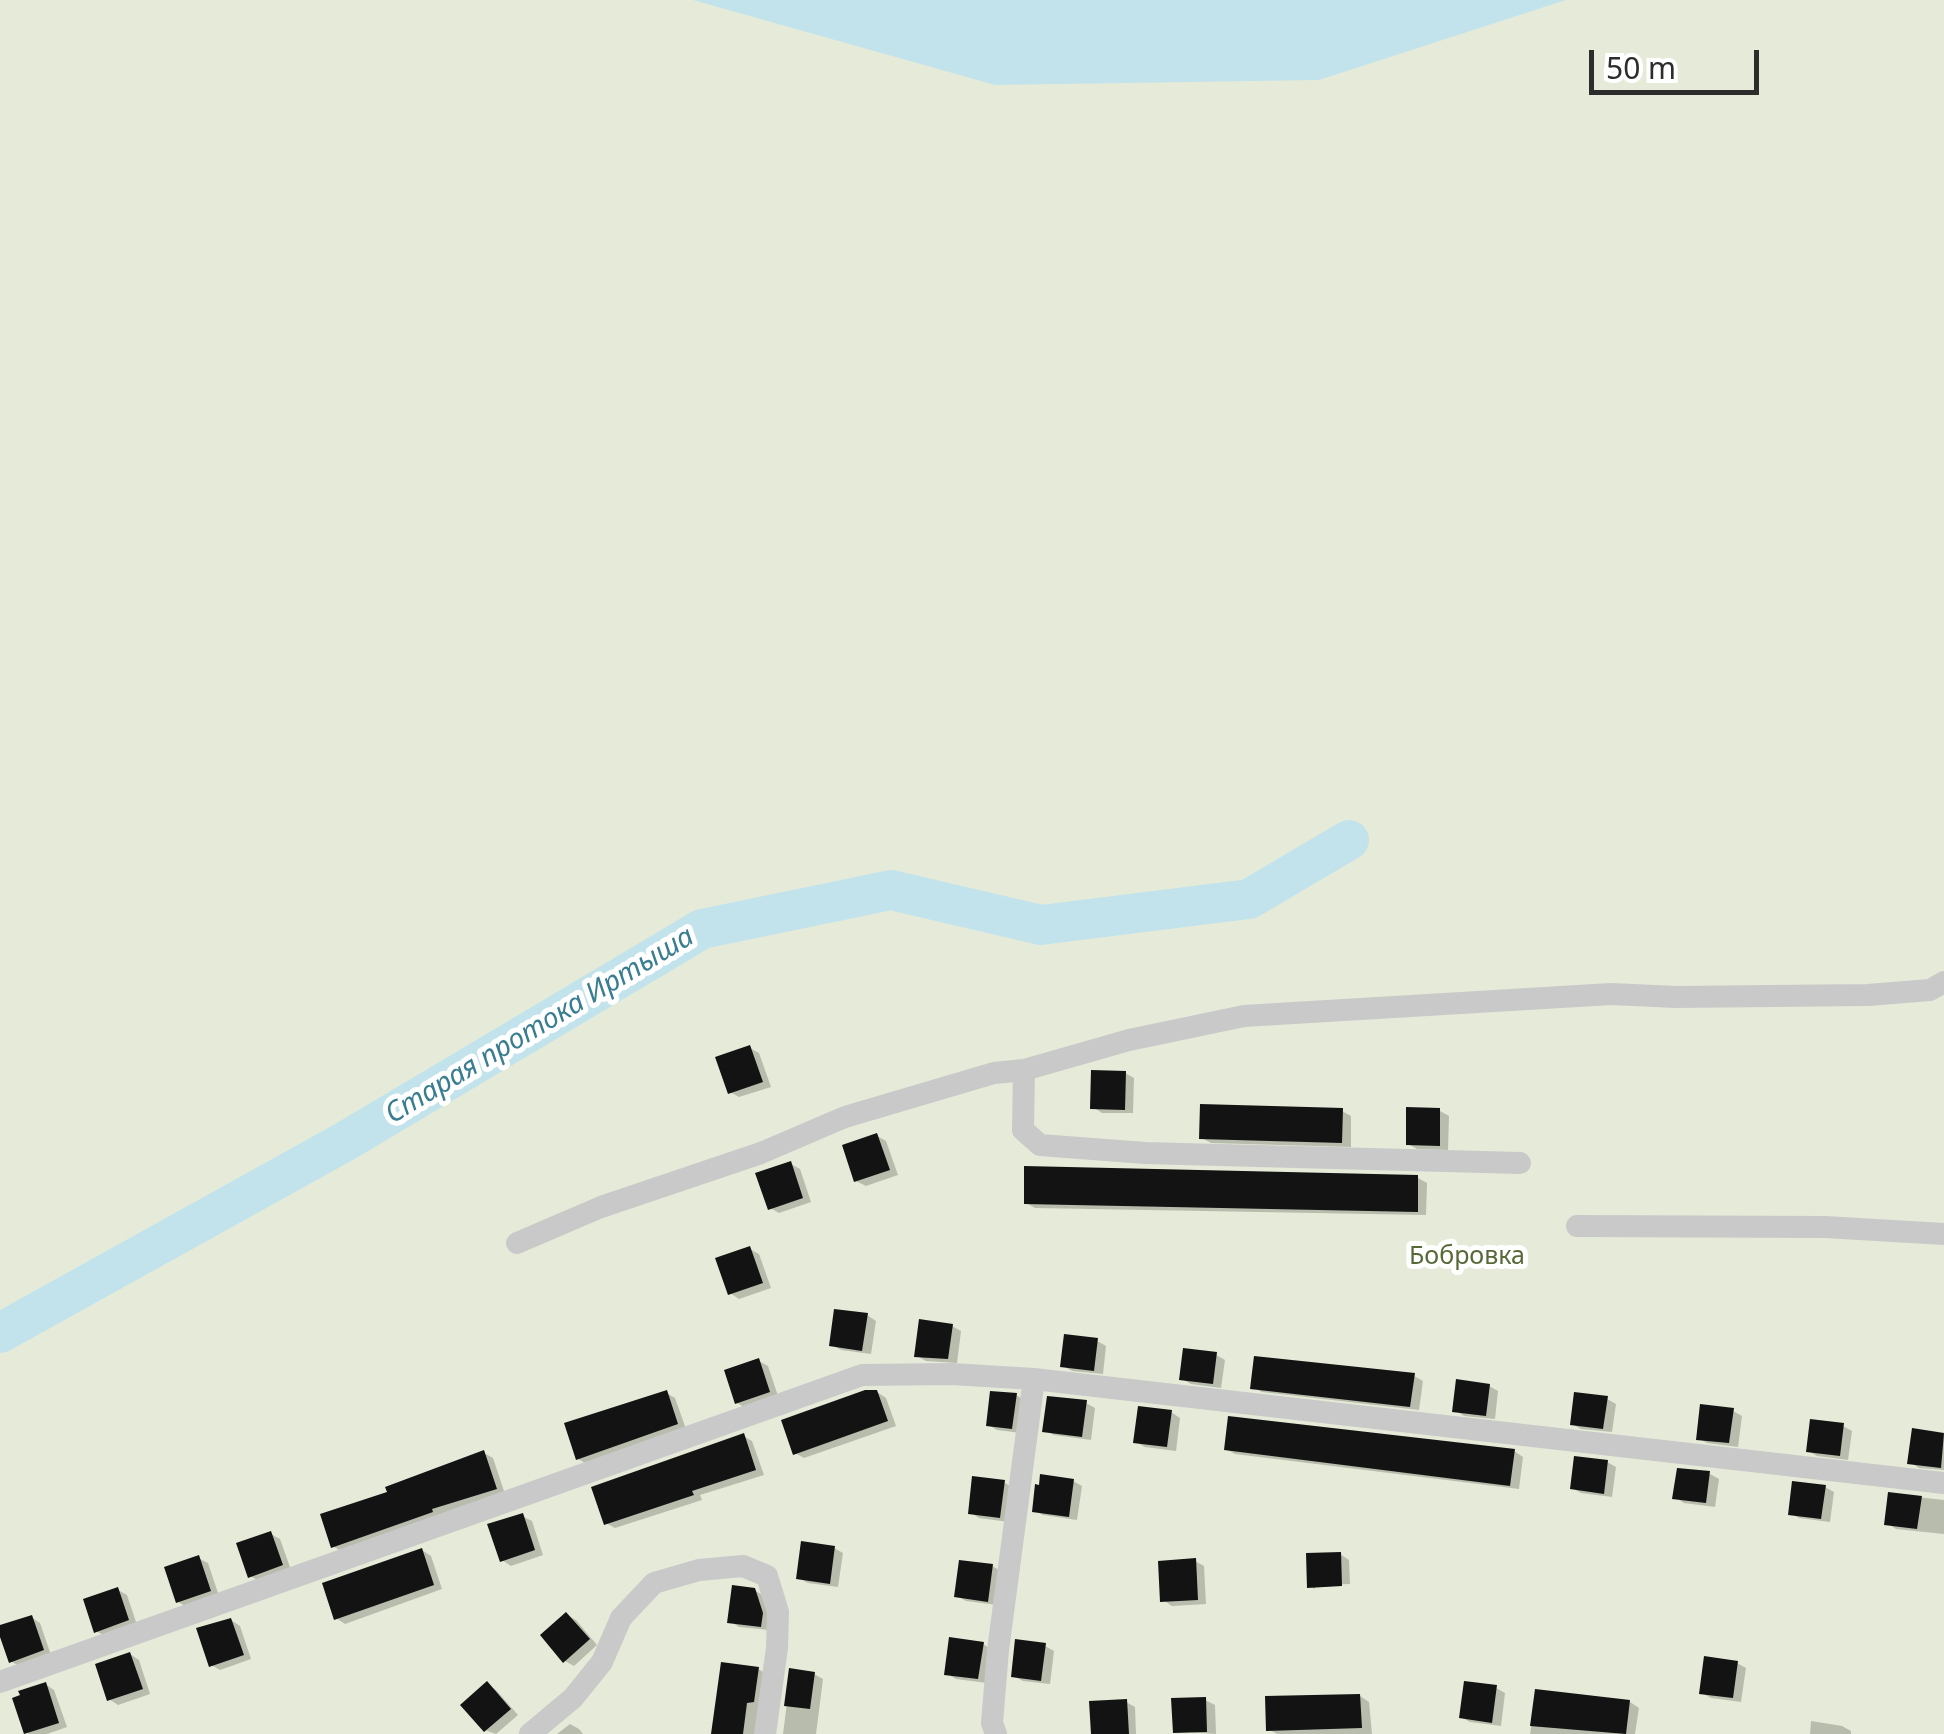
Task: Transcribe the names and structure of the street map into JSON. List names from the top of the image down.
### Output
{
  "water": ["Старая протока Иртыша"],
  "parks": ["Бобровка"],
  "scale_bar": "50 m"
}
